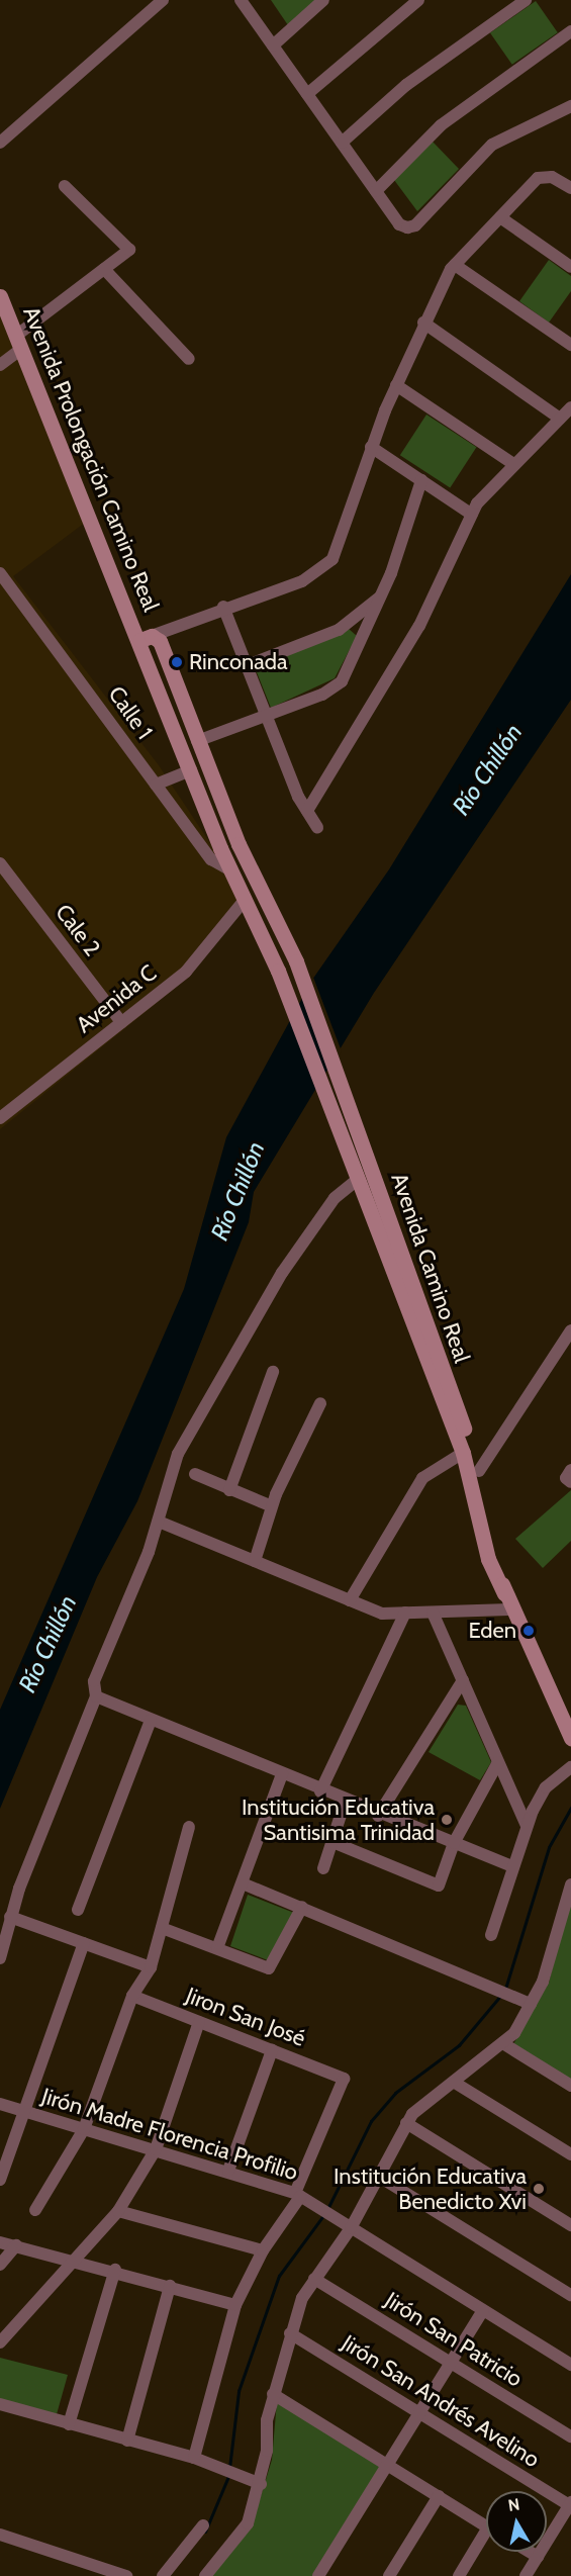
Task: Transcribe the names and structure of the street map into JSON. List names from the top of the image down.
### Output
{
  "streets": {
    "main road": ["Avenida Prolongación Camino Real", "Avenida Camino Real"],
    "street": [
      "Calle 1",
      "Cale 2",
      "Avenida C",
      "Jiron San José",
      "Jirón Madre Florencia Profilio",
      "Jirón San Patricio",
      "Jirón San Andrés Avelino"
    ]
  },
  "crossings": [
    ["Avenida Prolongación Camino Real", "Calle 1"],
    ["Avenida Prolongación Camino Real", "Avenida C"],
    ["Avenida Prolongación Camino Real", "Avenida Camino Real"],
    ["Cale 2", "Avenida C"],
    ["Jiron San José", "Jirón Madre Florencia Profilio"]
  ],
  "water": ["Río Chillón"],
  "places": [
    "Rinconada",
    "Eden",
    "Institución Educativa Santisima Trinidad",
    "Institución Educativa Benedicto Xvi"
  ],
  "north": "top"
}
